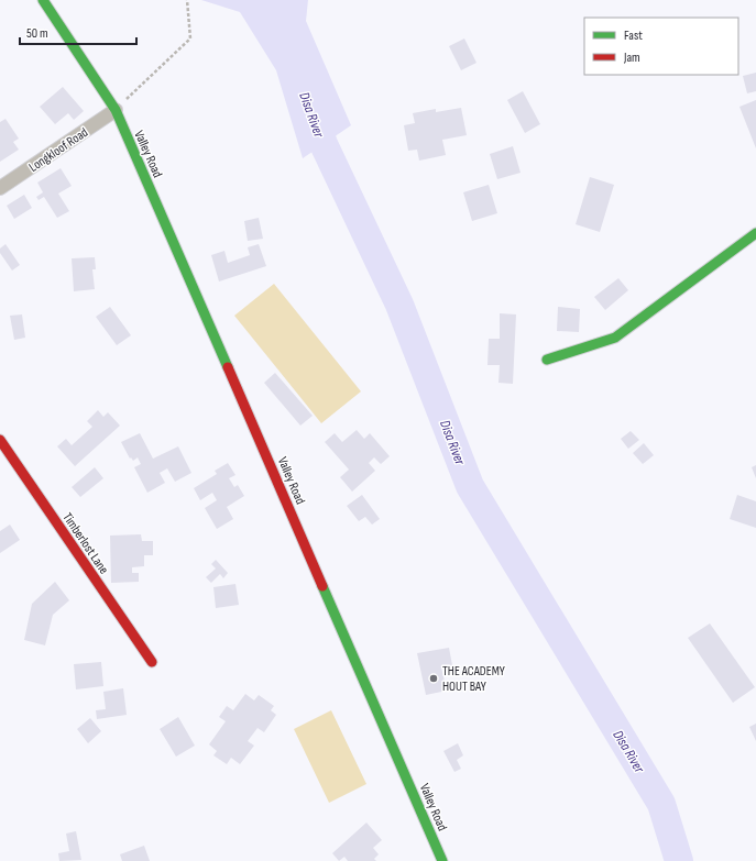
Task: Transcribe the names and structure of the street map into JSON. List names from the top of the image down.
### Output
{
  "streets": {
    "street": ["Longkloof Road", "Valley Road", "Timberlost Lane"]
  },
  "crossings": [
    ["Longkloof Road", "Valley Road"]
  ],
  "water": ["Disa River"],
  "places": ["THE ACADEMY HOUT BAY"],
  "legend": ["Fast", "Jam"],
  "scale_bar": "50 m"
}
